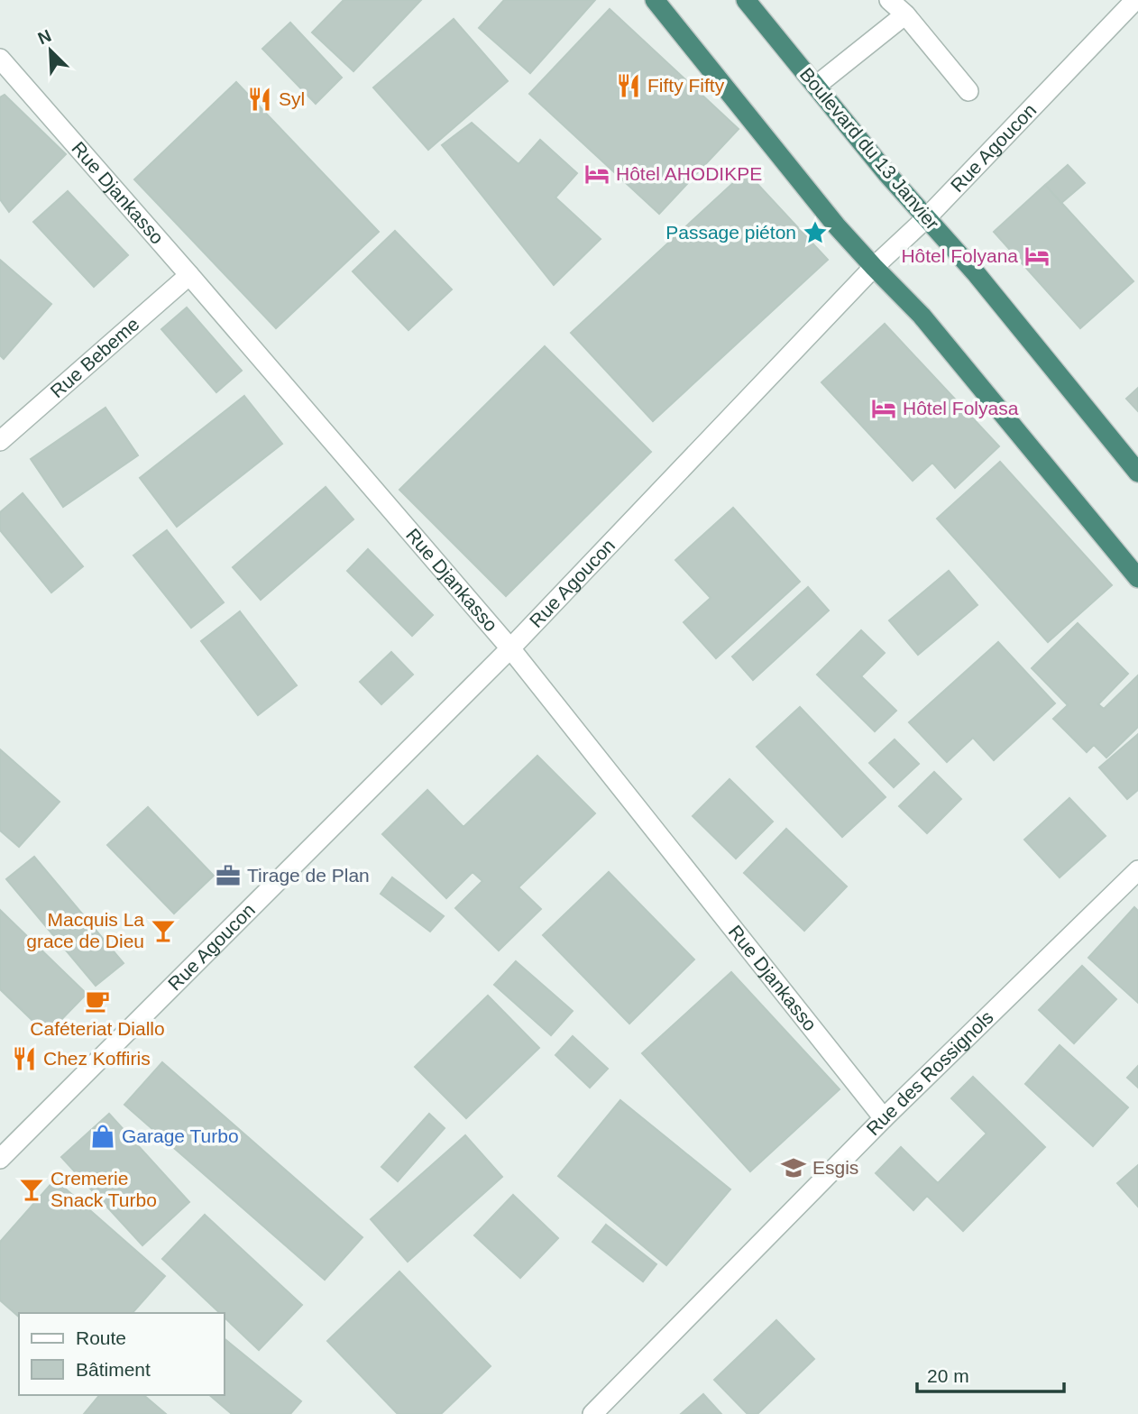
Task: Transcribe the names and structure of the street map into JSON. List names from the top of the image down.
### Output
{
  "streets": {
    "highway": ["Boulevard du 13 Janvier"],
    "street": [
      "Rue Agoucon",
      "Rue Djankasso",
      "Rue Bebeme",
      "Rue des Rossignols"
    ]
  },
  "crossings": [
    ["Rue Agoucon", "Boulevard du 13 Janvier"],
    ["Rue Agoucon", "Rue Djankasso"],
    ["Rue Djankasso", "Rue Bebeme"],
    ["Rue Djankasso", "Rue des Rossignols"]
  ],
  "places": {
    "restaurant": ["Fifty Fifty", "Syl", "Chez Koffiris"],
    "hotel": ["Hôtel AHODIKPE", "Hôtel Folyana", "Hôtel Folyasa"],
    "place": ["Passage piéton"],
    "office": ["Tirage de Plan"],
    "bar": ["Macquis La grace de Dieu", "Cremerie Snack Turbo"],
    "cafe": ["Caféteriat Diallo"],
    "shop": ["Garage Turbo"],
    "school or university": ["Esgis"]
  },
  "legend": ["Route", "Bâtiment"],
  "scale_bar": "20 m",
  "north": "top left"
}
